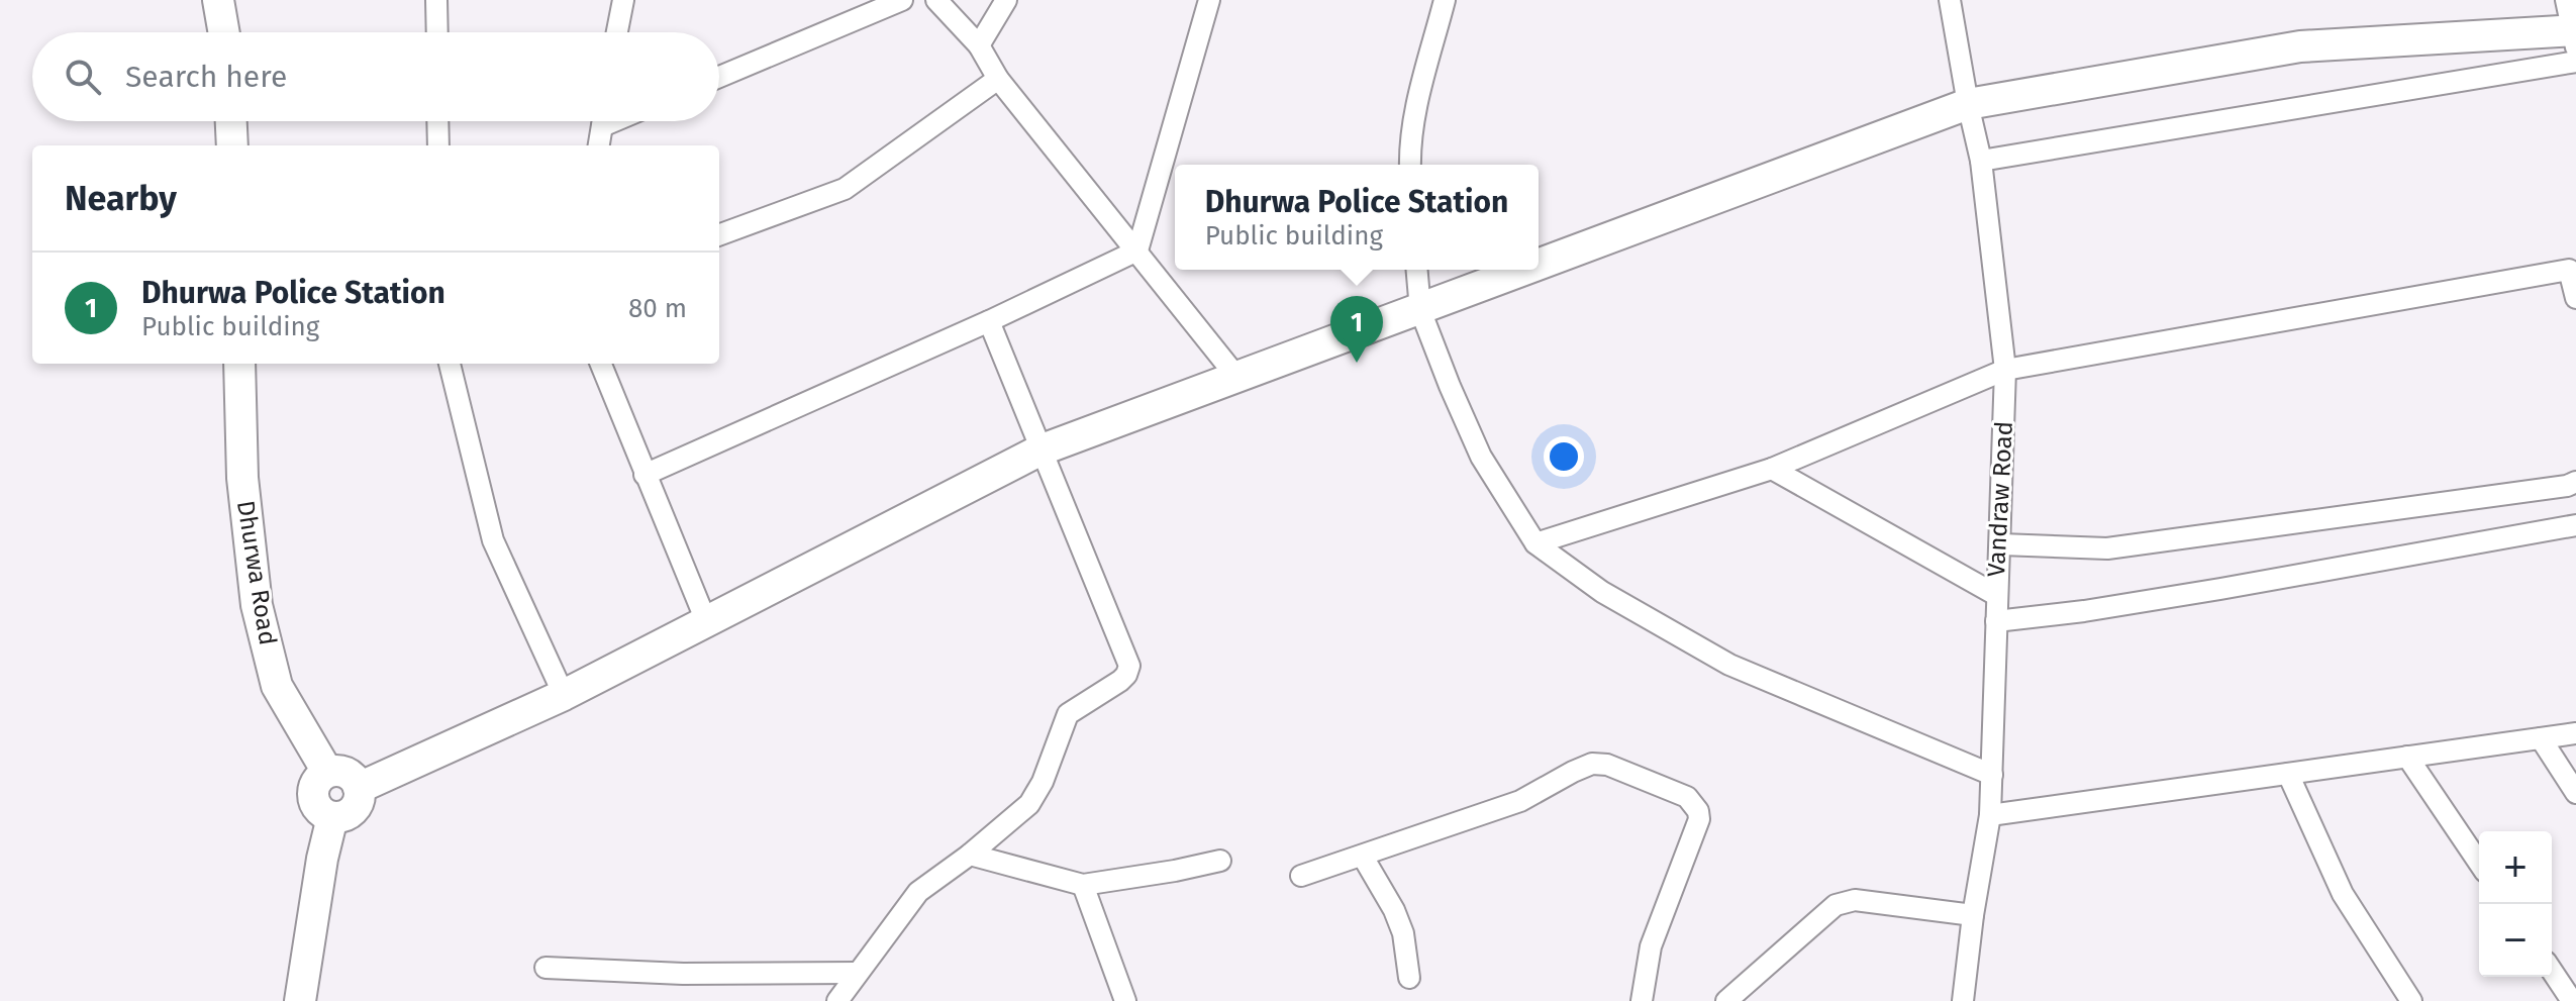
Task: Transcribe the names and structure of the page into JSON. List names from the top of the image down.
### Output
{
  "streets": {
    "street": ["Vandraw Road", "Dhurwa Road"]
  },
  "page": {
    "search": "Search here",
    "heading": "Nearby",
    "popup": ["Dhurwa Police Station", "Public building"],
    "list": [
      {
        "mark": "1",
        "name": "Dhurwa Police Station",
        "note": "Public building",
        "value": "80 m"
      }
    ],
    "pins": "1",
    "map_buttons": ["+", "−"]
  }
}
